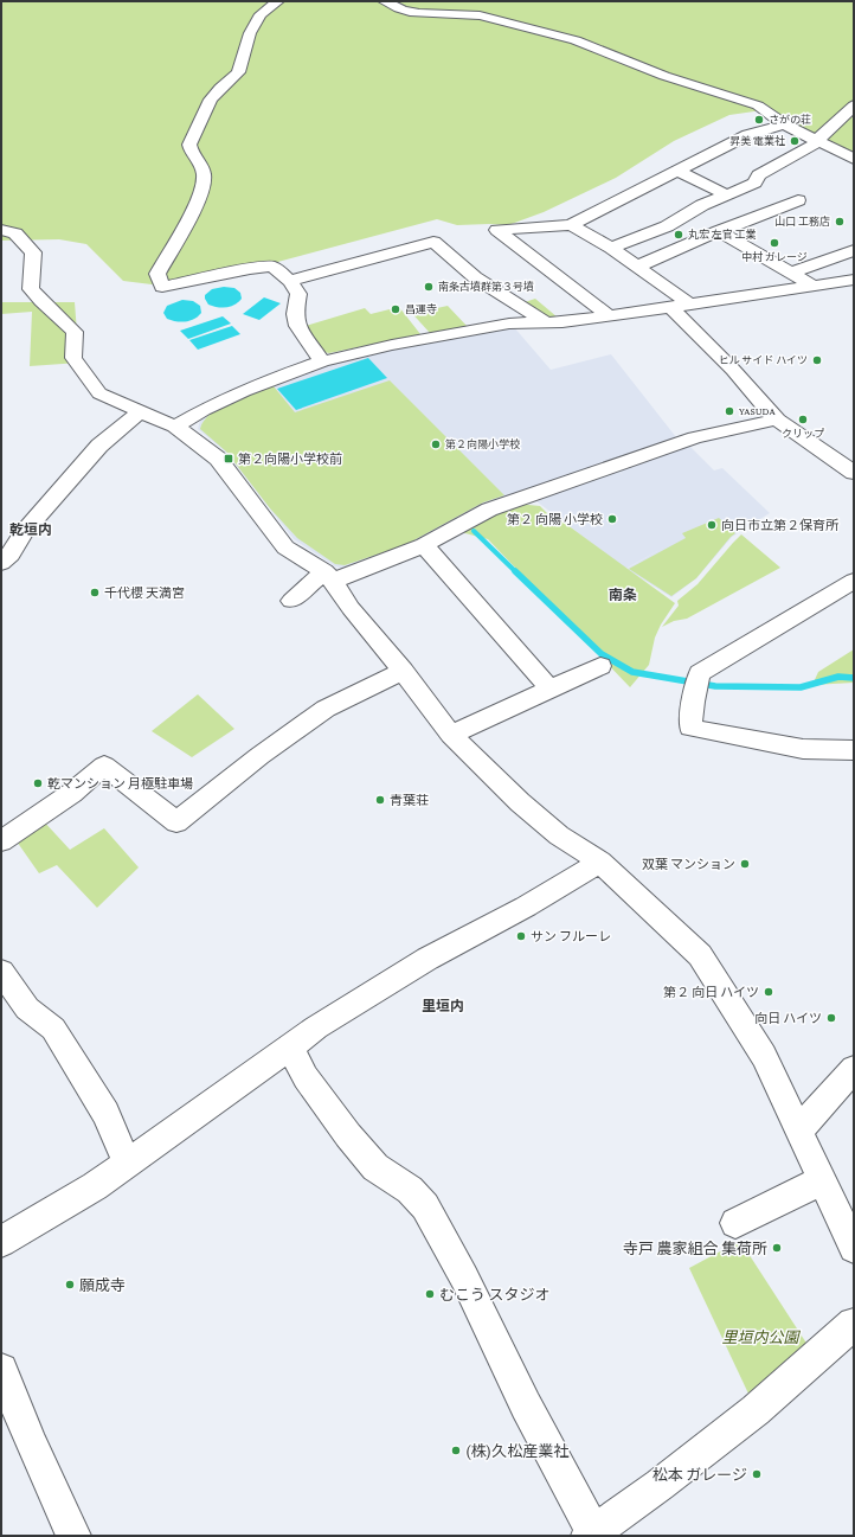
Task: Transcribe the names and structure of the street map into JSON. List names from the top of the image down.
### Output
{
  "districts": ["乾垣内", "南条", "里垣内"],
  "parks": ["里垣内公園"],
  "places": {
    "other": [
      "さがの荘",
      "昇美 電業社",
      "山口 工務店",
      "丸宏 左官 工業",
      "中村 ガレージ",
      "南条古墳群第３号墳",
      "昌運寺",
      "ヒル サイド ハイツ",
      "YASUDA",
      "クリップ",
      "第２向陽小学校",
      "第２ 向陽 小学校",
      "向日市立第２保育所",
      "千代櫻 天満宮",
      "乾マンション 月極駐車場",
      "青葉荘",
      "双葉 マンション",
      "サン フルーレ",
      "第２ 向日 ハイツ",
      "向日 ハイツ",
      "寺戸 農家組合 集荷所",
      "願成寺",
      "むこう スタジオ",
      "(株)久松産業社",
      "松本 ガレージ"
    ],
    "transit": ["第２向陽小学校前"]
  }
}
